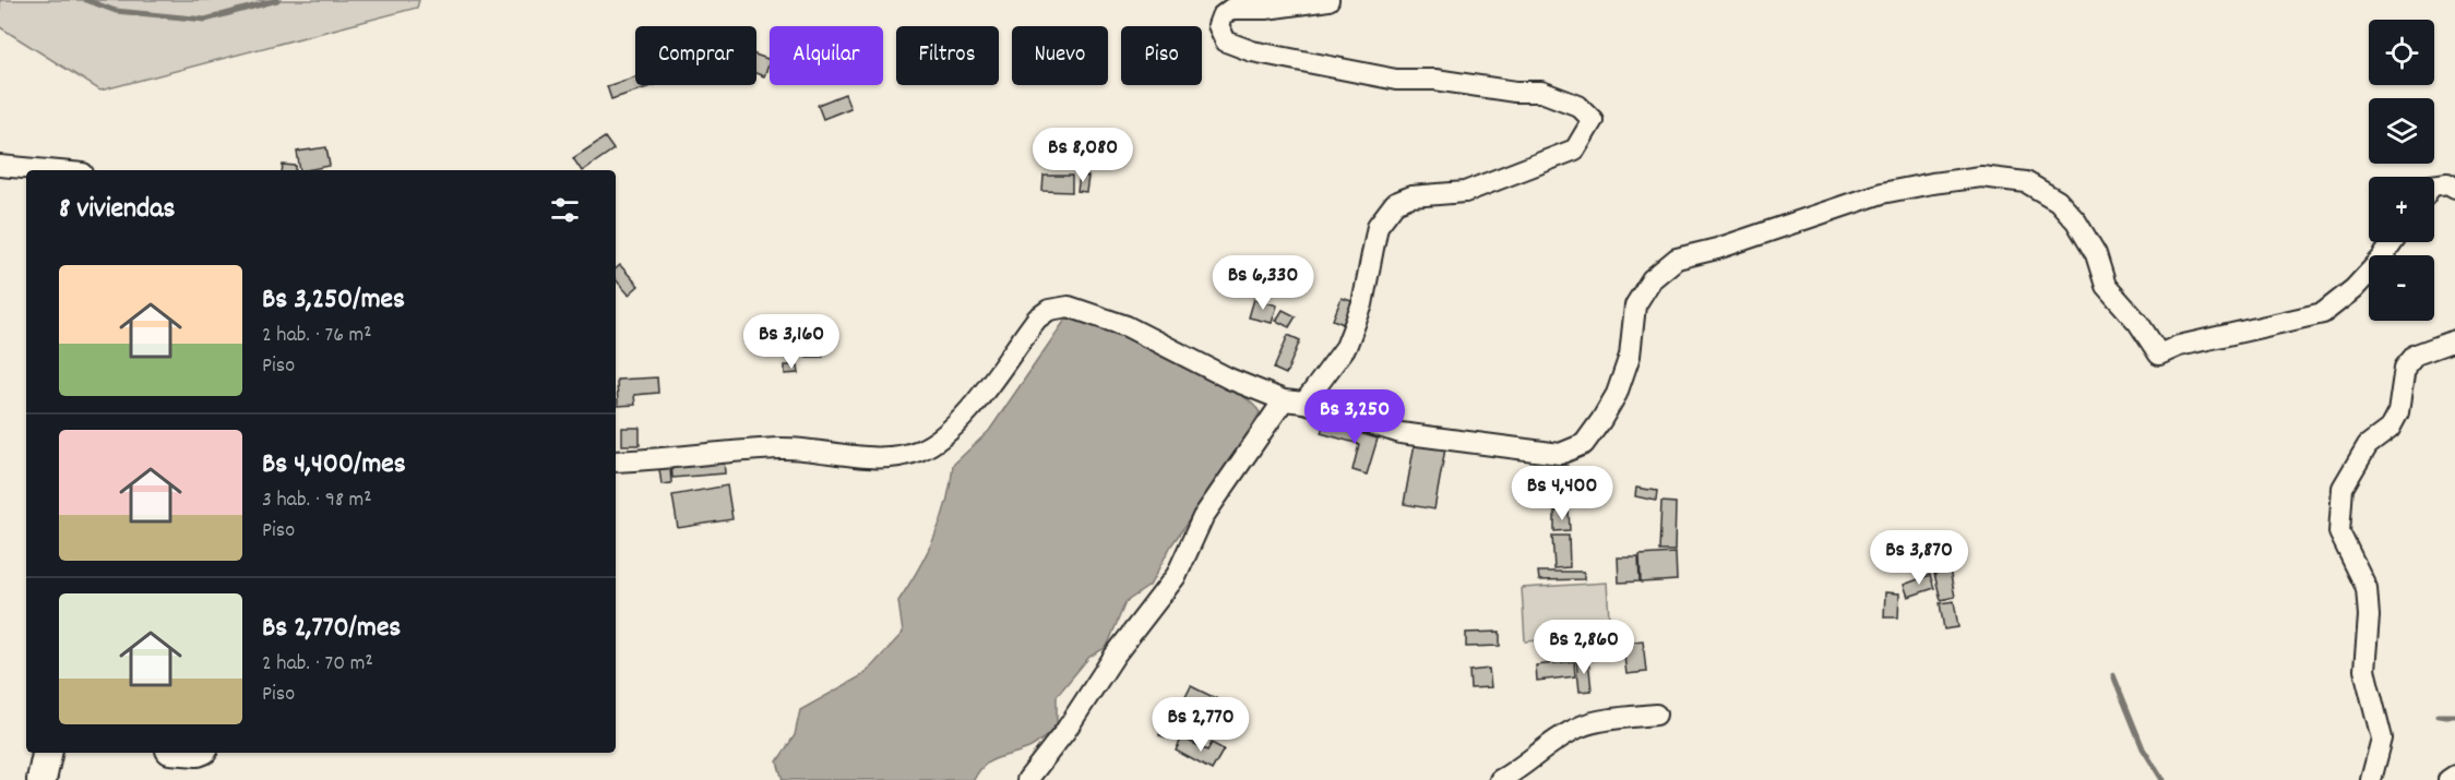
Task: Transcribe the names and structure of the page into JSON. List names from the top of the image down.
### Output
{
  "page": {
    "map_buttons": ["+", "−"],
    "chip": [
      "Comprar",
      "Alquilar",
      "Filtros",
      "Nuevo",
      "Piso"
    ],
    "price": [
      "Bs 8,080",
      "Bs 6,330",
      "Bs 3,160",
      "Bs 3,250",
      "Bs 4,400",
      "Bs 3,870",
      "Bs 2,860",
      "Bs 2,770"
    ],
    "heading": "8 viviendas",
    "list": [
      {
        "name": "Bs 3,250/mes",
        "note": "2 hab. · 76 m² · Piso"
      },
      {
        "name": "Bs 4,400/mes",
        "note": "3 hab. · 98 m² · Piso"
      },
      {
        "name": "Bs 2,770/mes",
        "note": "2 hab. · 70 m² · Piso"
      }
    ]
  }
}
